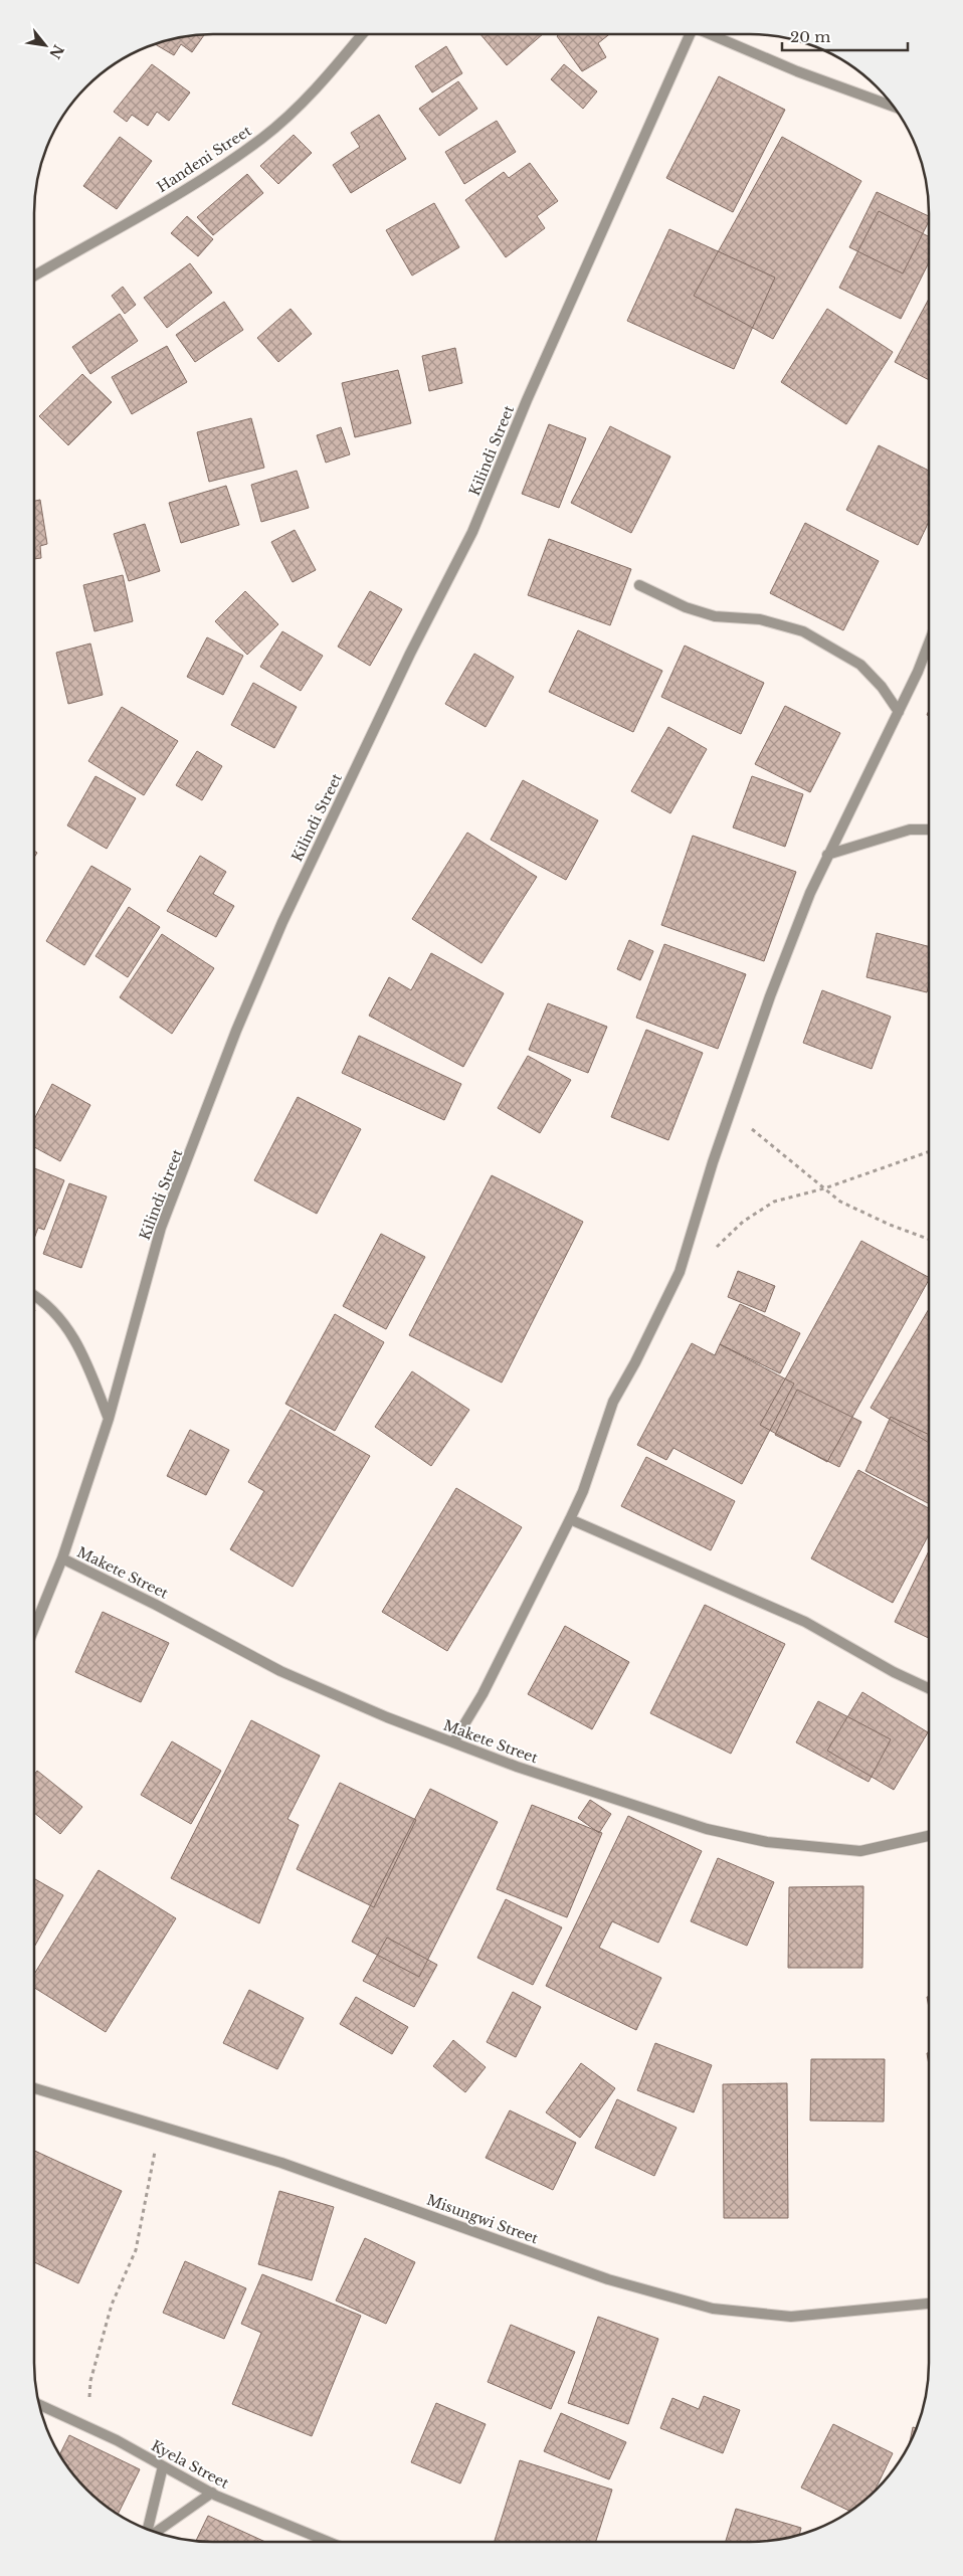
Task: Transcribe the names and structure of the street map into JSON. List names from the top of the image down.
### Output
{
  "streets": {
    "street": [
      "Handeni Street",
      "Kilindi Street",
      "Makete Street",
      "Misungwi Street",
      "Kyela Street"
    ]
  },
  "crossings": [
    ["Kilindi Street", "Makete Street"]
  ],
  "scale_bar": "20 m",
  "north": "bottom right"
}
